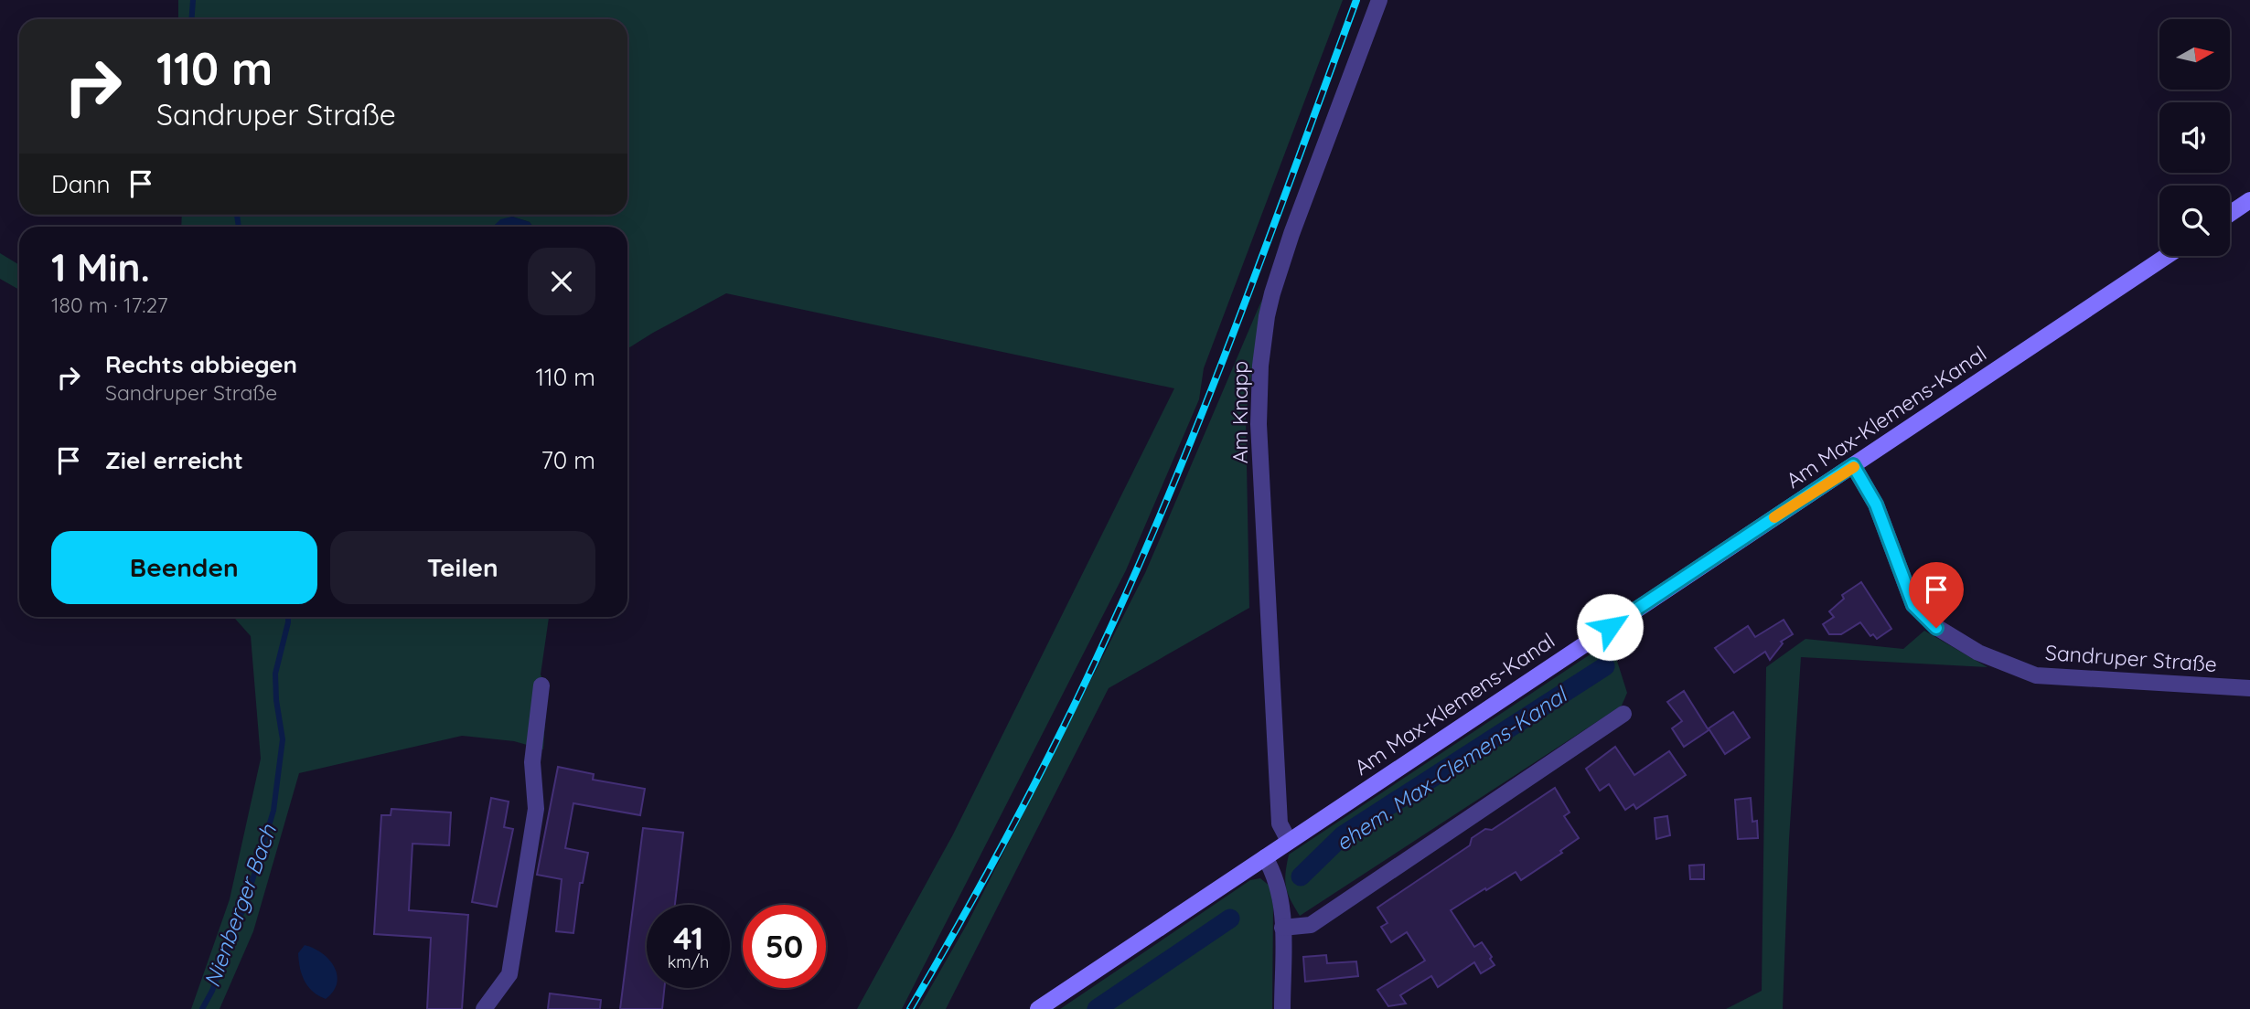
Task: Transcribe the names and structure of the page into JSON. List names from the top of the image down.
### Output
{
  "streets": {
    "main road": ["Am Max-Klemens-Kanal"],
    "street": ["Am Knapp", "Sandruper Straße"]
  },
  "crossings": [
    ["Am Knapp", "Am Max-Klemens-Kanal"],
    ["Am Max-Klemens-Kanal", "Sandruper Straße"]
  ],
  "water": ["ehem. Max-Clemens-Kanal", "Nienberger Bach"],
  "north": "right",
  "page": {
    "turn": ["110 m", "Sandruper Straße"],
    "then": "Dann",
    "heading": ["1 Min.", "180 m · 17:27"],
    "list": [
      {
        "name": "Rechts abbiegen",
        "note": "Sandruper Straße",
        "value": "110 m"
      },
      {
        "name": "Ziel erreicht",
        "value": "70 m"
      }
    ],
    "buttons": ["Beenden", "Teilen"],
    "speed": "41 km/h",
    "limit": "50"
  }
}
